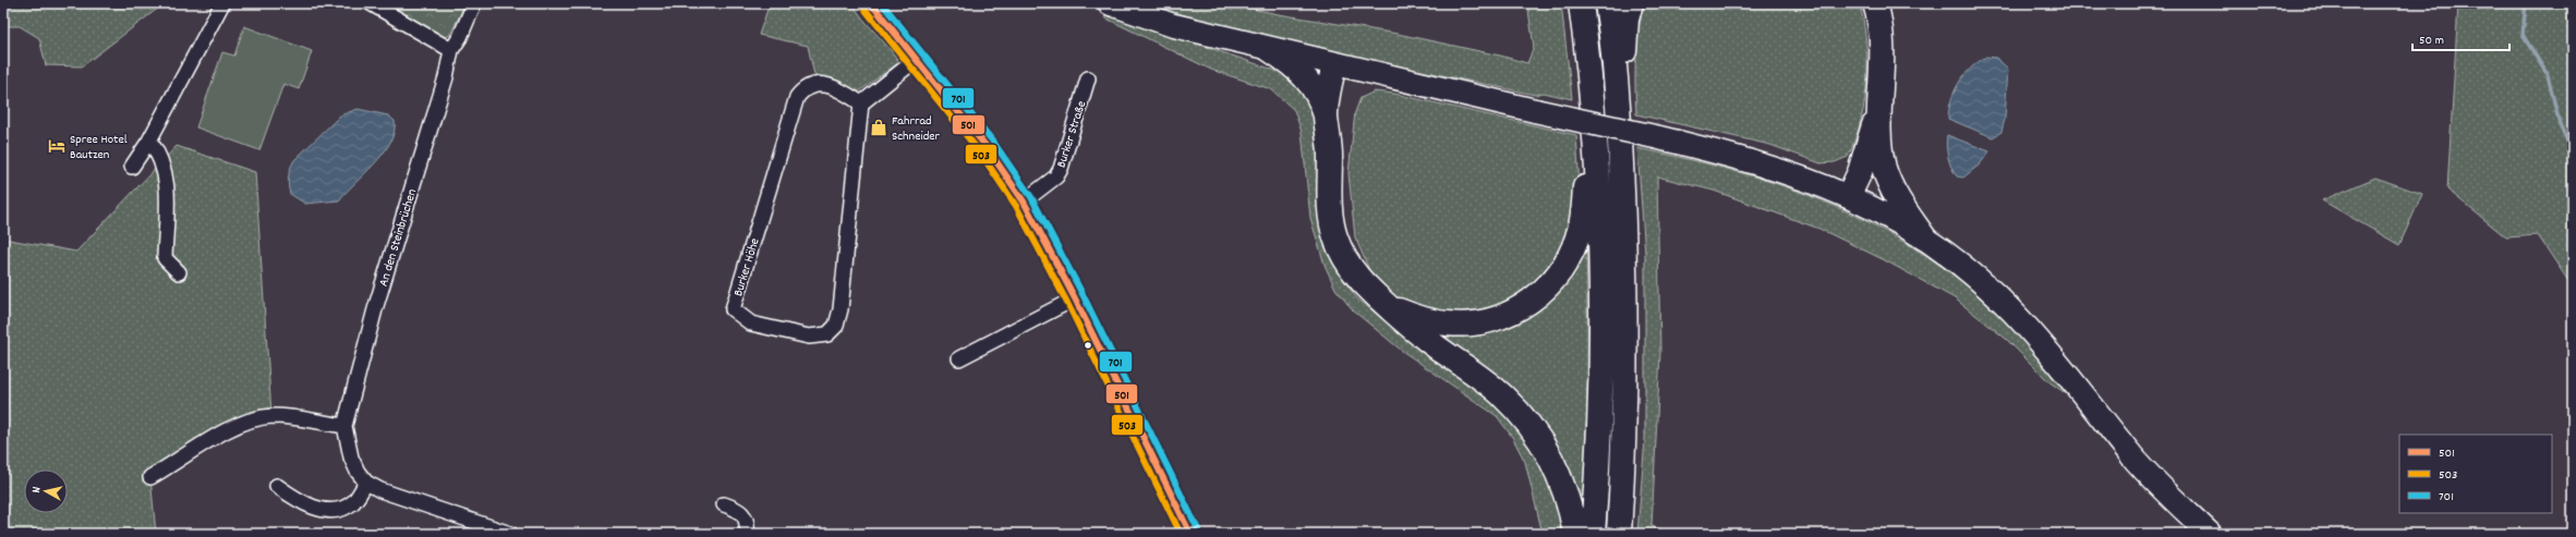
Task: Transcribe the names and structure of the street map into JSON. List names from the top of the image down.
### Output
{
  "streets": {
    "street": ["Burker Straße", "An den Steinbrüchen", "Burker Höhe"]
  },
  "places": {
    "shop": ["Fahrrad Schneider"],
    "hotel": ["Spree Hotel Bautzen"]
  },
  "lines": ["transit line 501", "transit line 701", "transit line 503"],
  "legend": ["501", "503", "701"],
  "scale_bar": "50 m",
  "north": "left"
}
